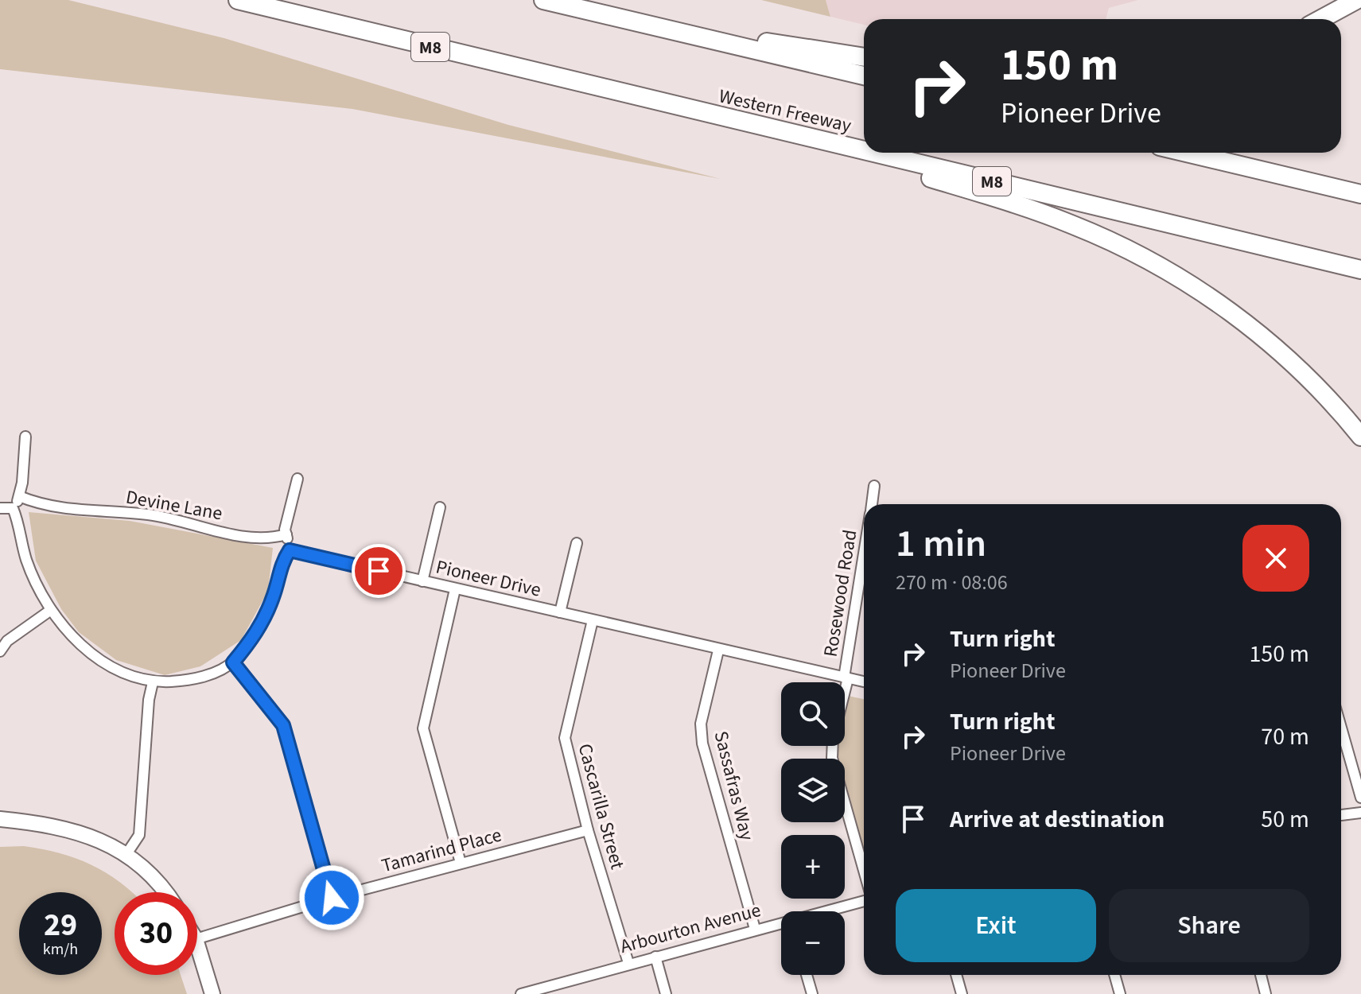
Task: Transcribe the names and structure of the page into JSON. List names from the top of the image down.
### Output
{
  "streets": {
    "highway": ["M8", "Western Freeway"],
    "street": [
      "Devine Lane",
      "Pioneer Drive",
      "Rosewood Road",
      "Sassafras Way",
      "Cascarilla Street",
      "Tamarind Place",
      "Arbourton Avenue"
    ]
  },
  "crossings": [
    ["Pioneer Drive", "Rosewood Road"],
    ["Pioneer Drive", "Sassafras Way"],
    ["Pioneer Drive", "Cascarilla Street"],
    ["Sassafras Way", "Arbourton Avenue"],
    ["Cascarilla Street", "Tamarind Place"],
    ["Cascarilla Street", "Arbourton Avenue"]
  ],
  "page": {
    "turn": ["150 m", "Pioneer Drive"],
    "heading": ["1 min", "270 m · 08:06"],
    "list": [
      {
        "name": "Turn right",
        "note": "Pioneer Drive",
        "value": "150 m"
      },
      {
        "name": "Turn right",
        "note": "Pioneer Drive",
        "value": "70 m"
      },
      {
        "name": "Arrive at destination",
        "value": "50 m"
      }
    ],
    "map_buttons": ["+", "−"],
    "buttons": ["Exit", "Share"],
    "speed": "29 km/h",
    "limit": "30"
  }
}
